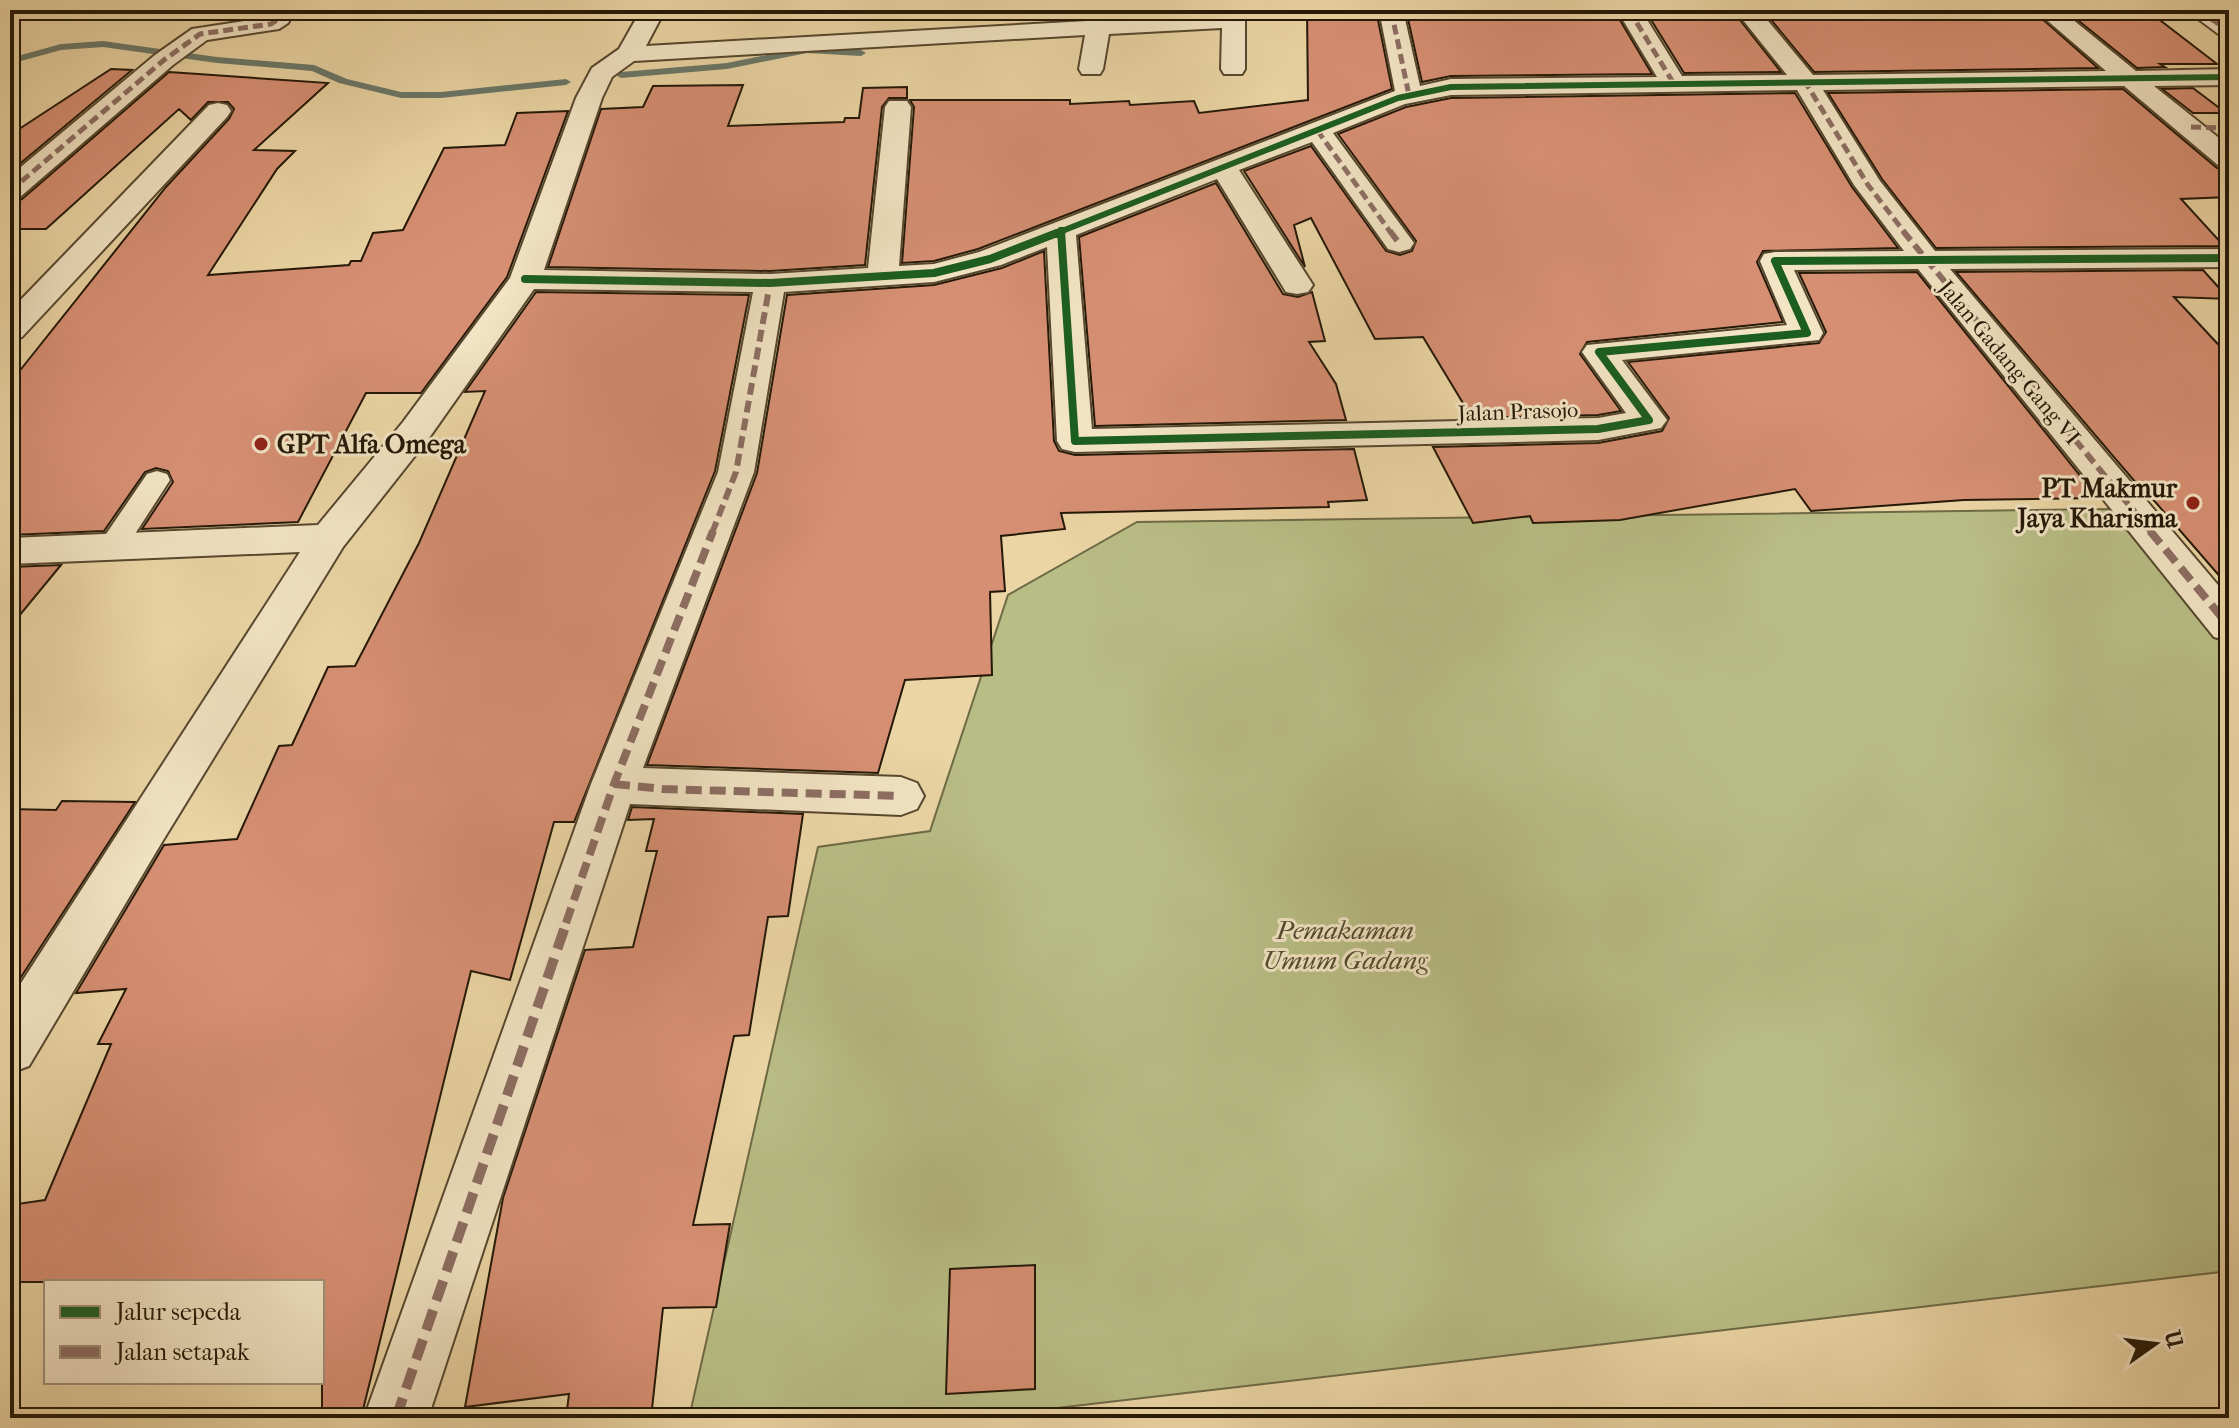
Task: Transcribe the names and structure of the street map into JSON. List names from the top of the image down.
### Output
{
  "streets": {
    "street": ["Jalan Gadang Gang VI", "Jalan Prasojo"]
  },
  "crossings": [
    ["Jalan Gadang Gang VI", "Jalan Prasojo"]
  ],
  "parks": ["Pemakaman Umum Gadang"],
  "places": ["GPT Alfa Omega", "PT Makmur Jaya Kharisma"],
  "legend": ["Jalur sepeda", "Jalan setapak"],
  "north": "right"
}
